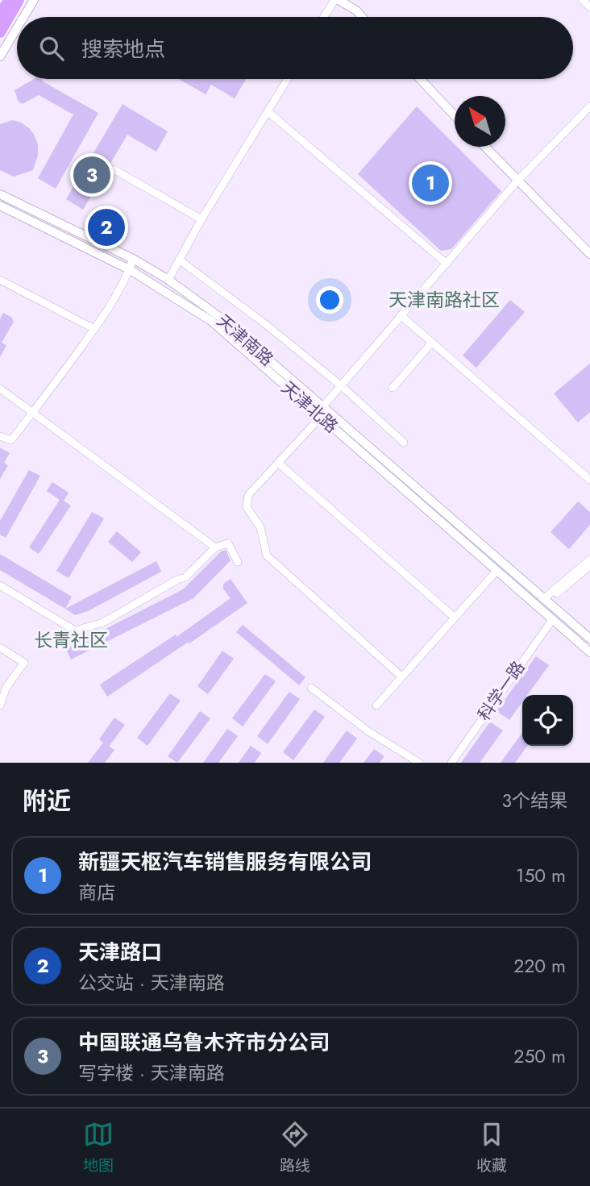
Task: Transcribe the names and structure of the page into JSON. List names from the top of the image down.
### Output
{
  "streets": {
    "street": ["天津南路", "天津北路", "科学一路"]
  },
  "crossings": [
    ["天津北路", "科学一路"]
  ],
  "districts": ["天津南路社区", "长青社区"],
  "north": "top left",
  "page": {
    "search": "搜索地点",
    "pins": ["3", "1", "2"],
    "heading": ["附近", "3个结果"],
    "list": [
      {
        "mark": "1",
        "name": "新疆天枢汽车销售服务有限公司",
        "note": "商店",
        "value": "150 m"
      },
      {
        "mark": "2",
        "name": "天津路口",
        "note": "公交站 · 天津南路",
        "value": "220 m"
      },
      {
        "mark": "3",
        "name": "中国联通乌鲁木齐市分公司",
        "note": "写字楼 · 天津南路",
        "value": "250 m"
      }
    ],
    "nav": ["地图", "路线", "收藏"]
  }
}
